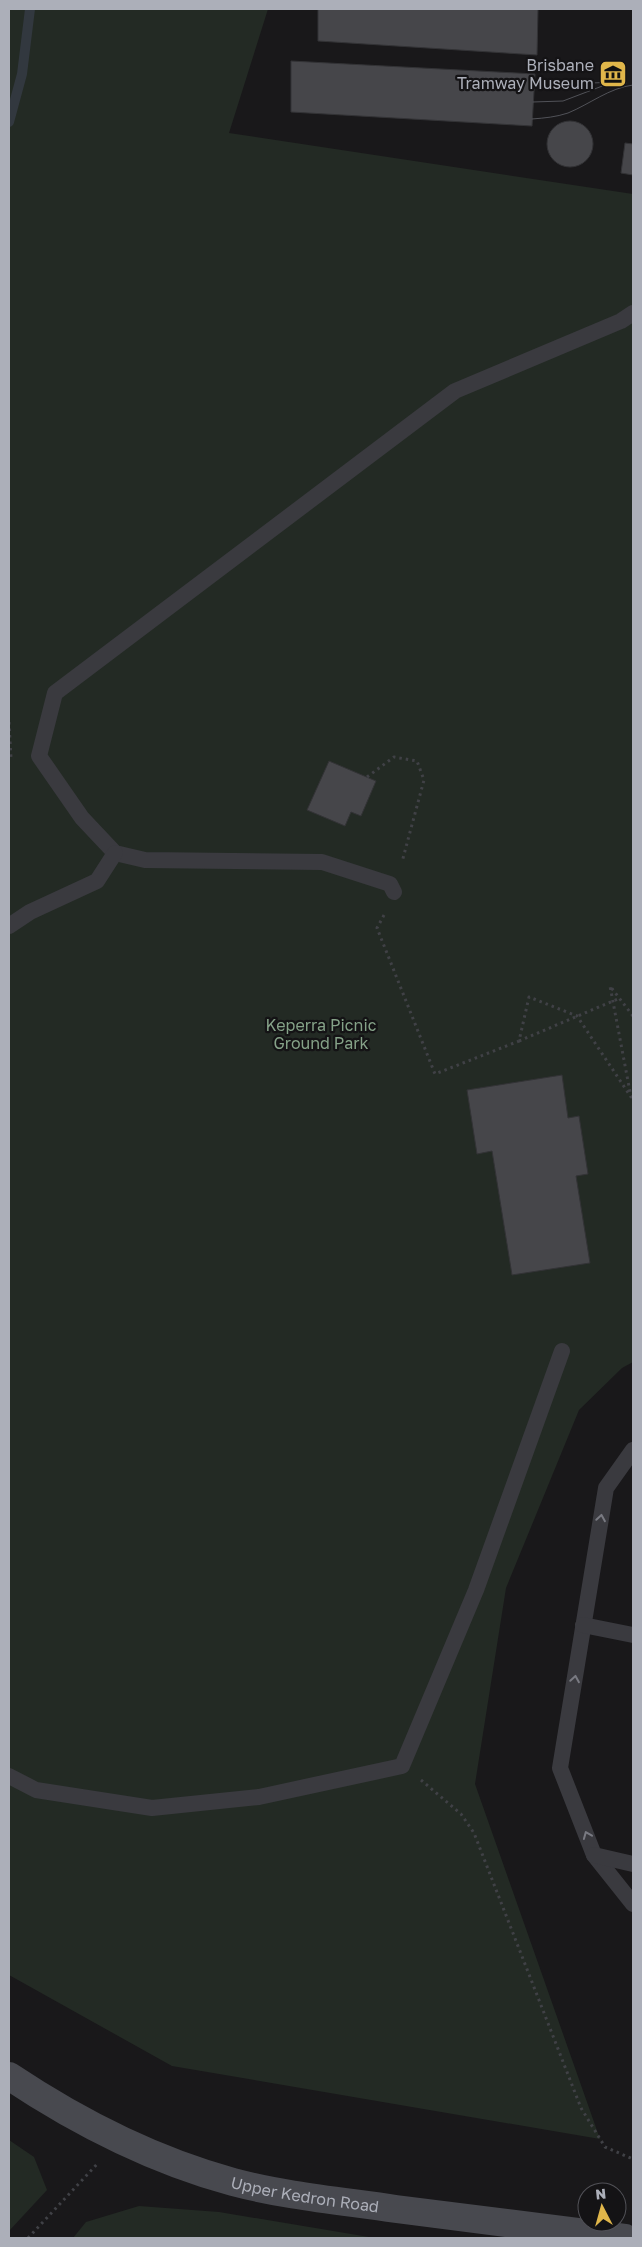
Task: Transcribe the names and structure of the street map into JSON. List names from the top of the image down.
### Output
{
  "streets": {
    "main road": ["Upper Kedron Road"]
  },
  "parks": ["Keperra Picnic Ground Park"],
  "places": {
    "museum": ["Brisbane Tramway Museum"]
  },
  "north": "top"
}
